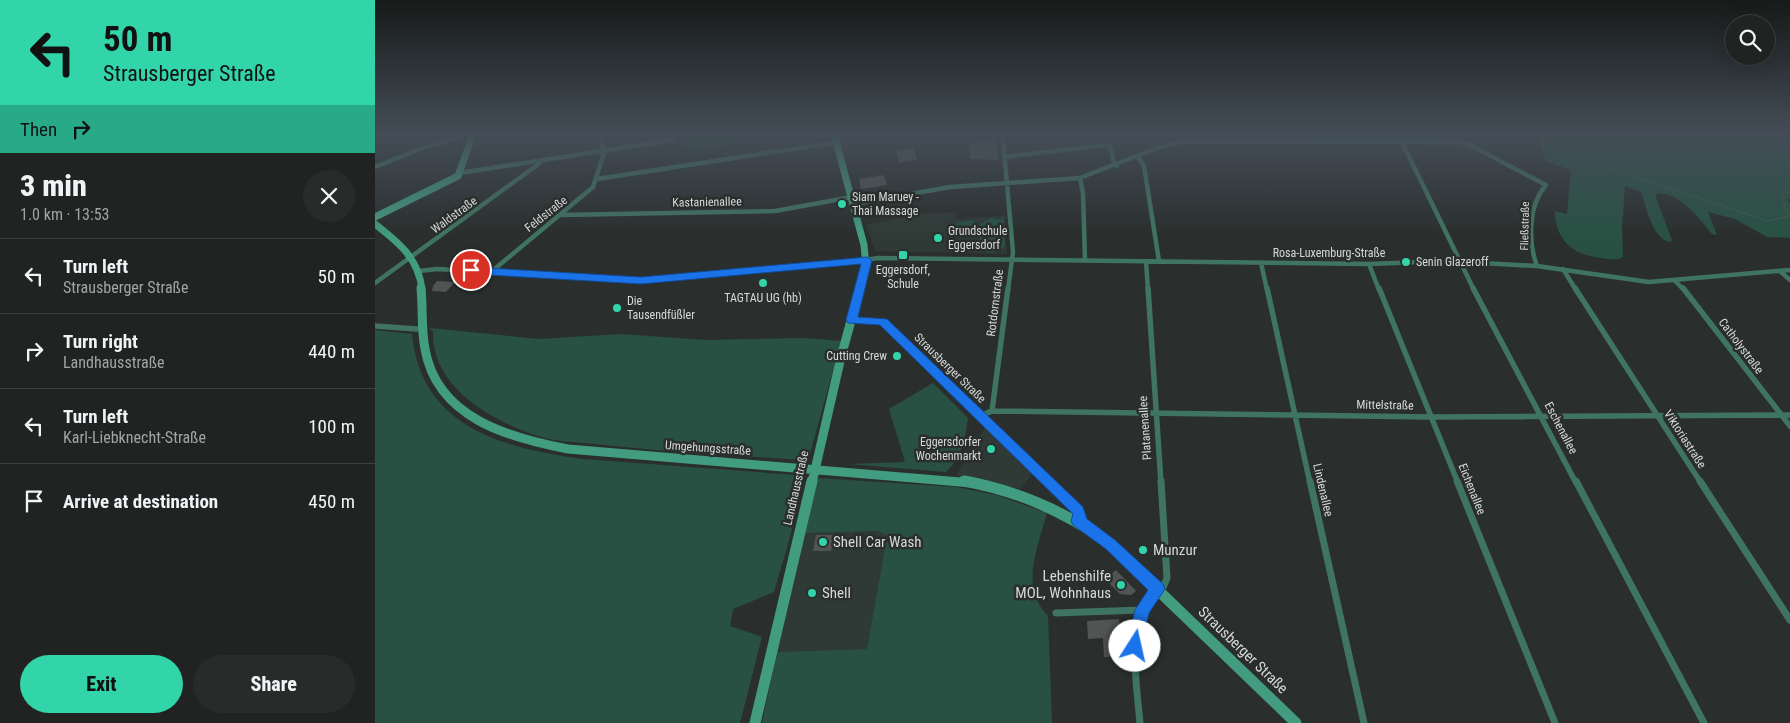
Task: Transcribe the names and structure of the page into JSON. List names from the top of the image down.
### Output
{
  "streets": {
    "main road": ["Strausberger Straße", "Umgehungsstraße", "Landhausstraße"],
    "street": [
      "Kastanienallee",
      "Feldstraße",
      "Waldstraße",
      "Fließstraße",
      "Rosa-Luxemburg-Straße",
      "Rotdornstraße",
      "Catholystraße",
      "Mittelstraße",
      "Platanenallee",
      "Eschenallee",
      "Viktoriastraße",
      "Eichenallee",
      "Lindenallee"
    ]
  },
  "crossings": [
    ["Kastanienallee", "Feldstraße"],
    ["Kastanienallee", "Fließstraße"],
    ["Feldstraße", "Rosa-Luxemburg-Straße"],
    ["Waldstraße", "Umgehungsstraße"],
    ["Fließstraße", "Rosa-Luxemburg-Straße"],
    ["Fließstraße", "Rotdornstraße"],
    ["Rosa-Luxemburg-Straße", "Rotdornstraße"],
    ["Rosa-Luxemburg-Straße", "Catholystraße"],
    ["Rosa-Luxemburg-Straße", "Platanenallee"],
    ["Rosa-Luxemburg-Straße", "Eschenallee"],
    ["Rosa-Luxemburg-Straße", "Viktoriastraße"],
    ["Rosa-Luxemburg-Straße", "Umgehungsstraße"],
    ["Rosa-Luxemburg-Straße", "Landhausstraße"],
    ["Rosa-Luxemburg-Straße", "Eichenallee"],
    ["Rosa-Luxemburg-Straße", "Lindenallee"],
    ["Rotdornstraße", "Mittelstraße"],
    ["Catholystraße", "Mittelstraße"],
    ["Strausberger Straße", "Mittelstraße"],
    ["Strausberger Straße", "Platanenallee"],
    ["Strausberger Straße", "Umgehungsstraße"],
    ["Strausberger Straße", "Landhausstraße"],
    ["Mittelstraße", "Platanenallee"],
    ["Mittelstraße", "Eschenallee"],
    ["Mittelstraße", "Viktoriastraße"],
    ["Mittelstraße", "Eichenallee"],
    ["Mittelstraße", "Lindenallee"],
    ["Umgehungsstraße", "Landhausstraße"]
  ],
  "places": {
    "other": [
      "Siam Maruey - Thai Massage",
      "Grundschule Eggersdorf",
      "Senin Glazeroff",
      "TAGTAU UG (hb)",
      "Die Tausendfüßler",
      "Cutting Crew",
      "Eggersdorfer Wochenmarkt",
      "Shell Car Wash",
      "Munzur",
      "Lebenshilfe MOL, Wohnhaus",
      "Shell"
    ],
    "transit": ["Eggersdorf, Schule"]
  },
  "page": {
    "turn": ["50 m", "Strausberger Straße"],
    "then": "Then",
    "heading": ["3 min", "1.0 km · 13:53"],
    "list": [
      {
        "name": "Turn left",
        "note": "Strausberger Straße",
        "value": "50 m"
      },
      {
        "name": "Turn right",
        "note": "Landhausstraße",
        "value": "440 m"
      },
      {
        "name": "Turn left",
        "note": "Karl-Liebknecht-Straße",
        "value": "100 m"
      },
      {
        "name": "Arrive at destination",
        "value": "450 m"
      }
    ],
    "buttons": ["Exit", "Share"]
  }
}
